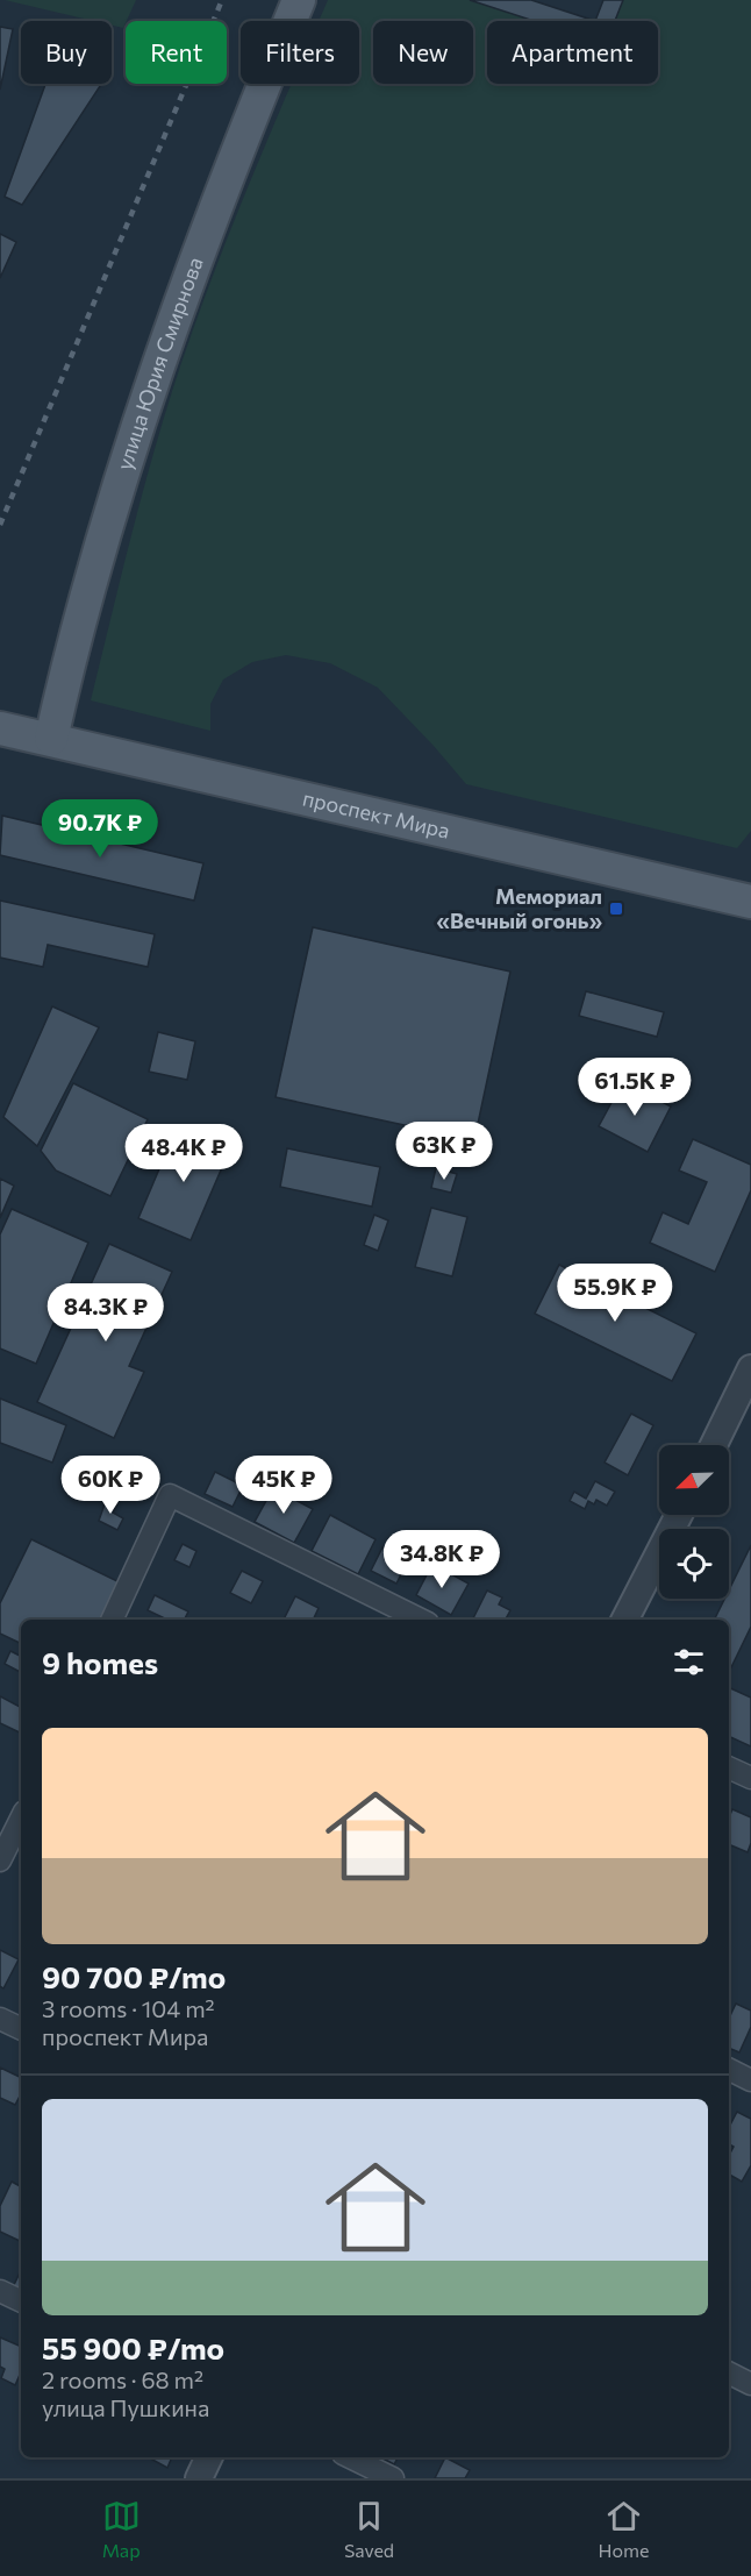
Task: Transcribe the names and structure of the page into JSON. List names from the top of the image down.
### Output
{
  "streets": {
    "main road": ["улица Юрия Смирнова", "проспект Мира"]
  },
  "crossings": [
    ["улица Юрия Смирнова", "проспект Мира"]
  ],
  "places": {
    "transit": ["Мемориал «Вечный огонь»"]
  },
  "north": "bottom left",
  "page": {
    "chip": [
      "Buy",
      "Rent",
      "Filters",
      "New",
      "Apartment"
    ],
    "price": [
      "90.7K ₽",
      "61.5K ₽",
      "63K ₽",
      "48.4K ₽",
      "55.9K ₽",
      "84.3K ₽",
      "60K ₽",
      "45K ₽",
      "34.8K ₽"
    ],
    "heading": "9 homes",
    "list": [
      {
        "name": "90 700 ₽/mo",
        "note": "3 rooms · 104 m² · проспект Мира"
      },
      {
        "name": "55 900 ₽/mo",
        "note": "2 rooms · 68 m² · улица Пушкина"
      }
    ],
    "tabs": ["Map", "Saved", "Home"]
  }
}
